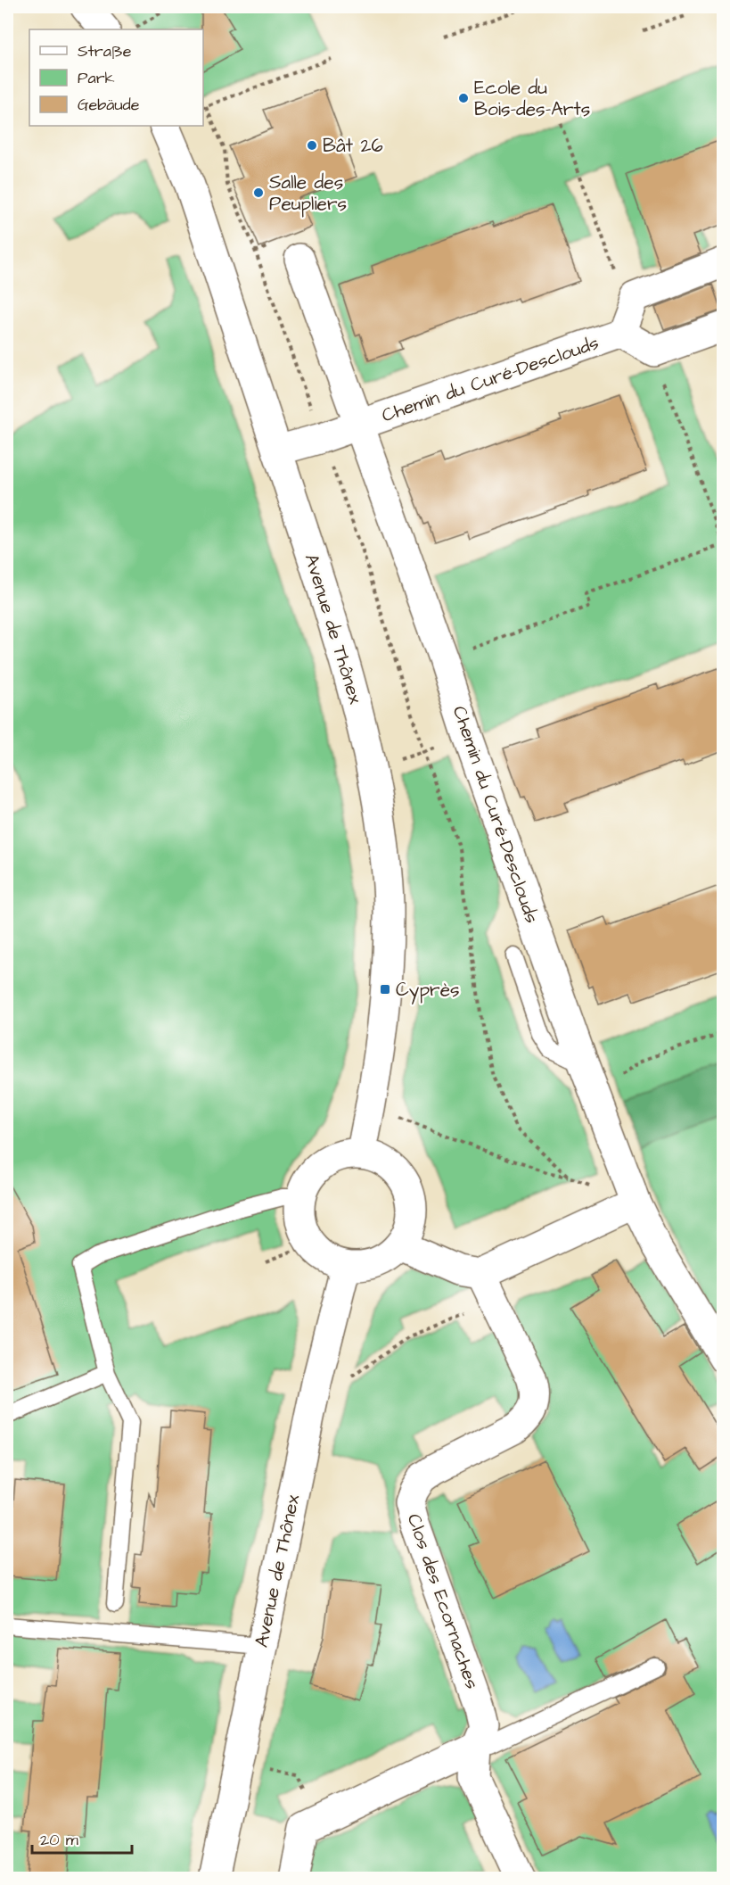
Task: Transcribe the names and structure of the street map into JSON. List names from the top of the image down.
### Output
{
  "streets": {
    "street": ["Chemin du Curé-Desclouds", "Avenue de Thônex", "Clos des Ecornaches"]
  },
  "crossings": [
    ["Chemin du Curé-Desclouds", "Avenue de Thônex"]
  ],
  "places": {
    "other": ["Ecole du Bois-des-Arts", "Bât 26", "Salle des Peupliers"],
    "transit": ["Cyprès"]
  },
  "legend": ["Straße", "Park", "Gebäude"],
  "scale_bar": "20 m"
}
